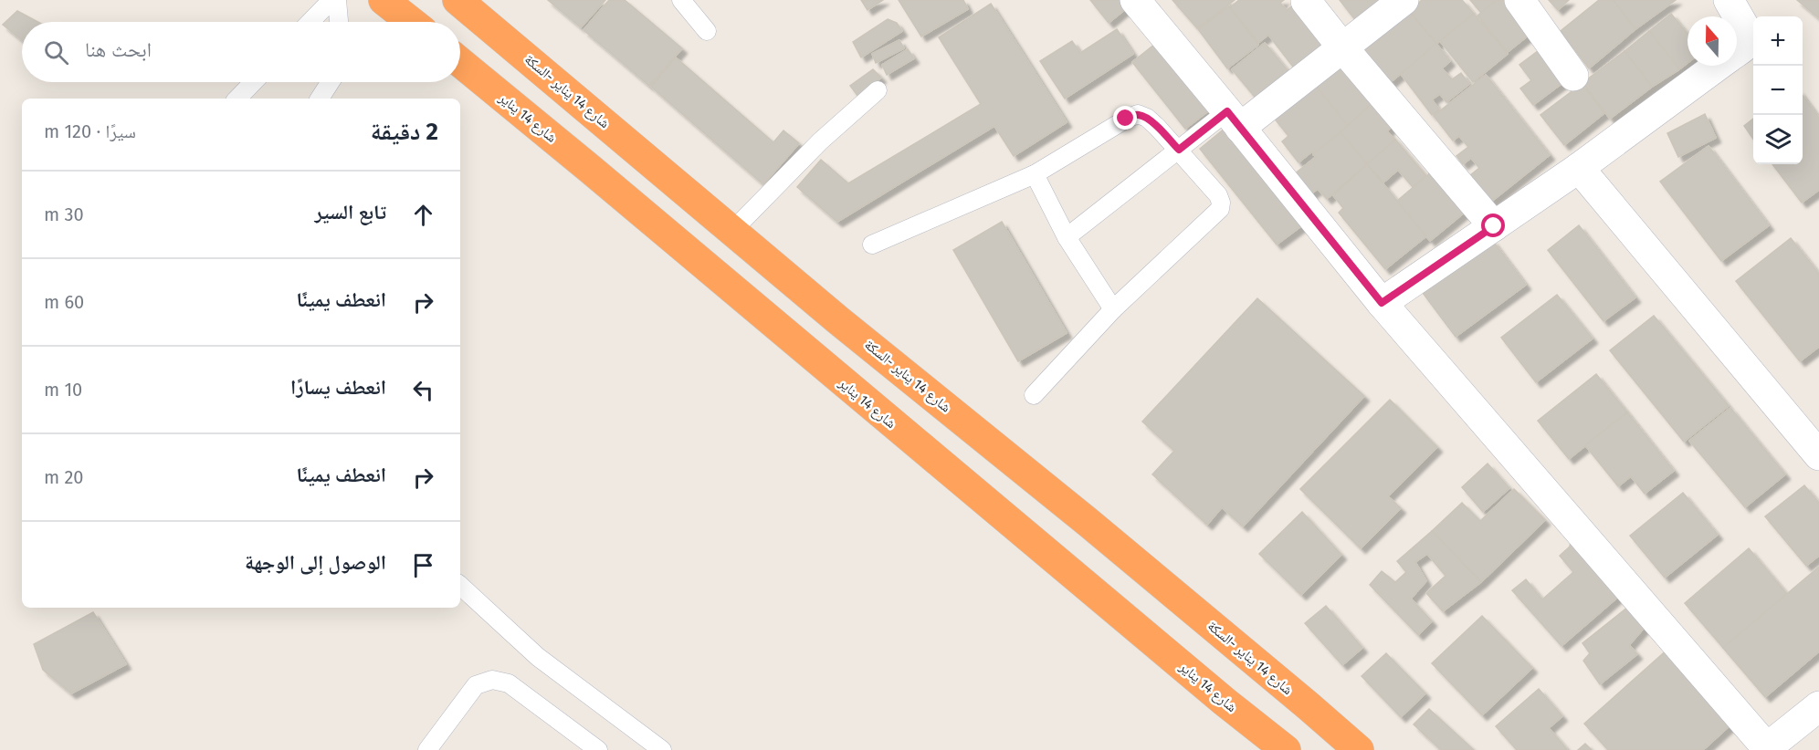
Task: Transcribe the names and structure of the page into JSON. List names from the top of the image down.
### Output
{
  "streets": {
    "highway": ["شارع 14 يناير -السكة", "شارع 14 يناير"]
  },
  "north": "top",
  "page": {
    "map_buttons": ["+", "−"],
    "search": "ابحث هنا",
    "heading": ["2 دقيقة", "سيرًا · 120 m"],
    "list": [
      ["تابع السير", "30 m"],
      ["انعطف يمينًا", "60 m"],
      ["انعطف يسارًا", "10 m"],
      ["انعطف يمينًا", "20 m"],
      "الوصول إلى الوجهة"
    ]
  }
}
